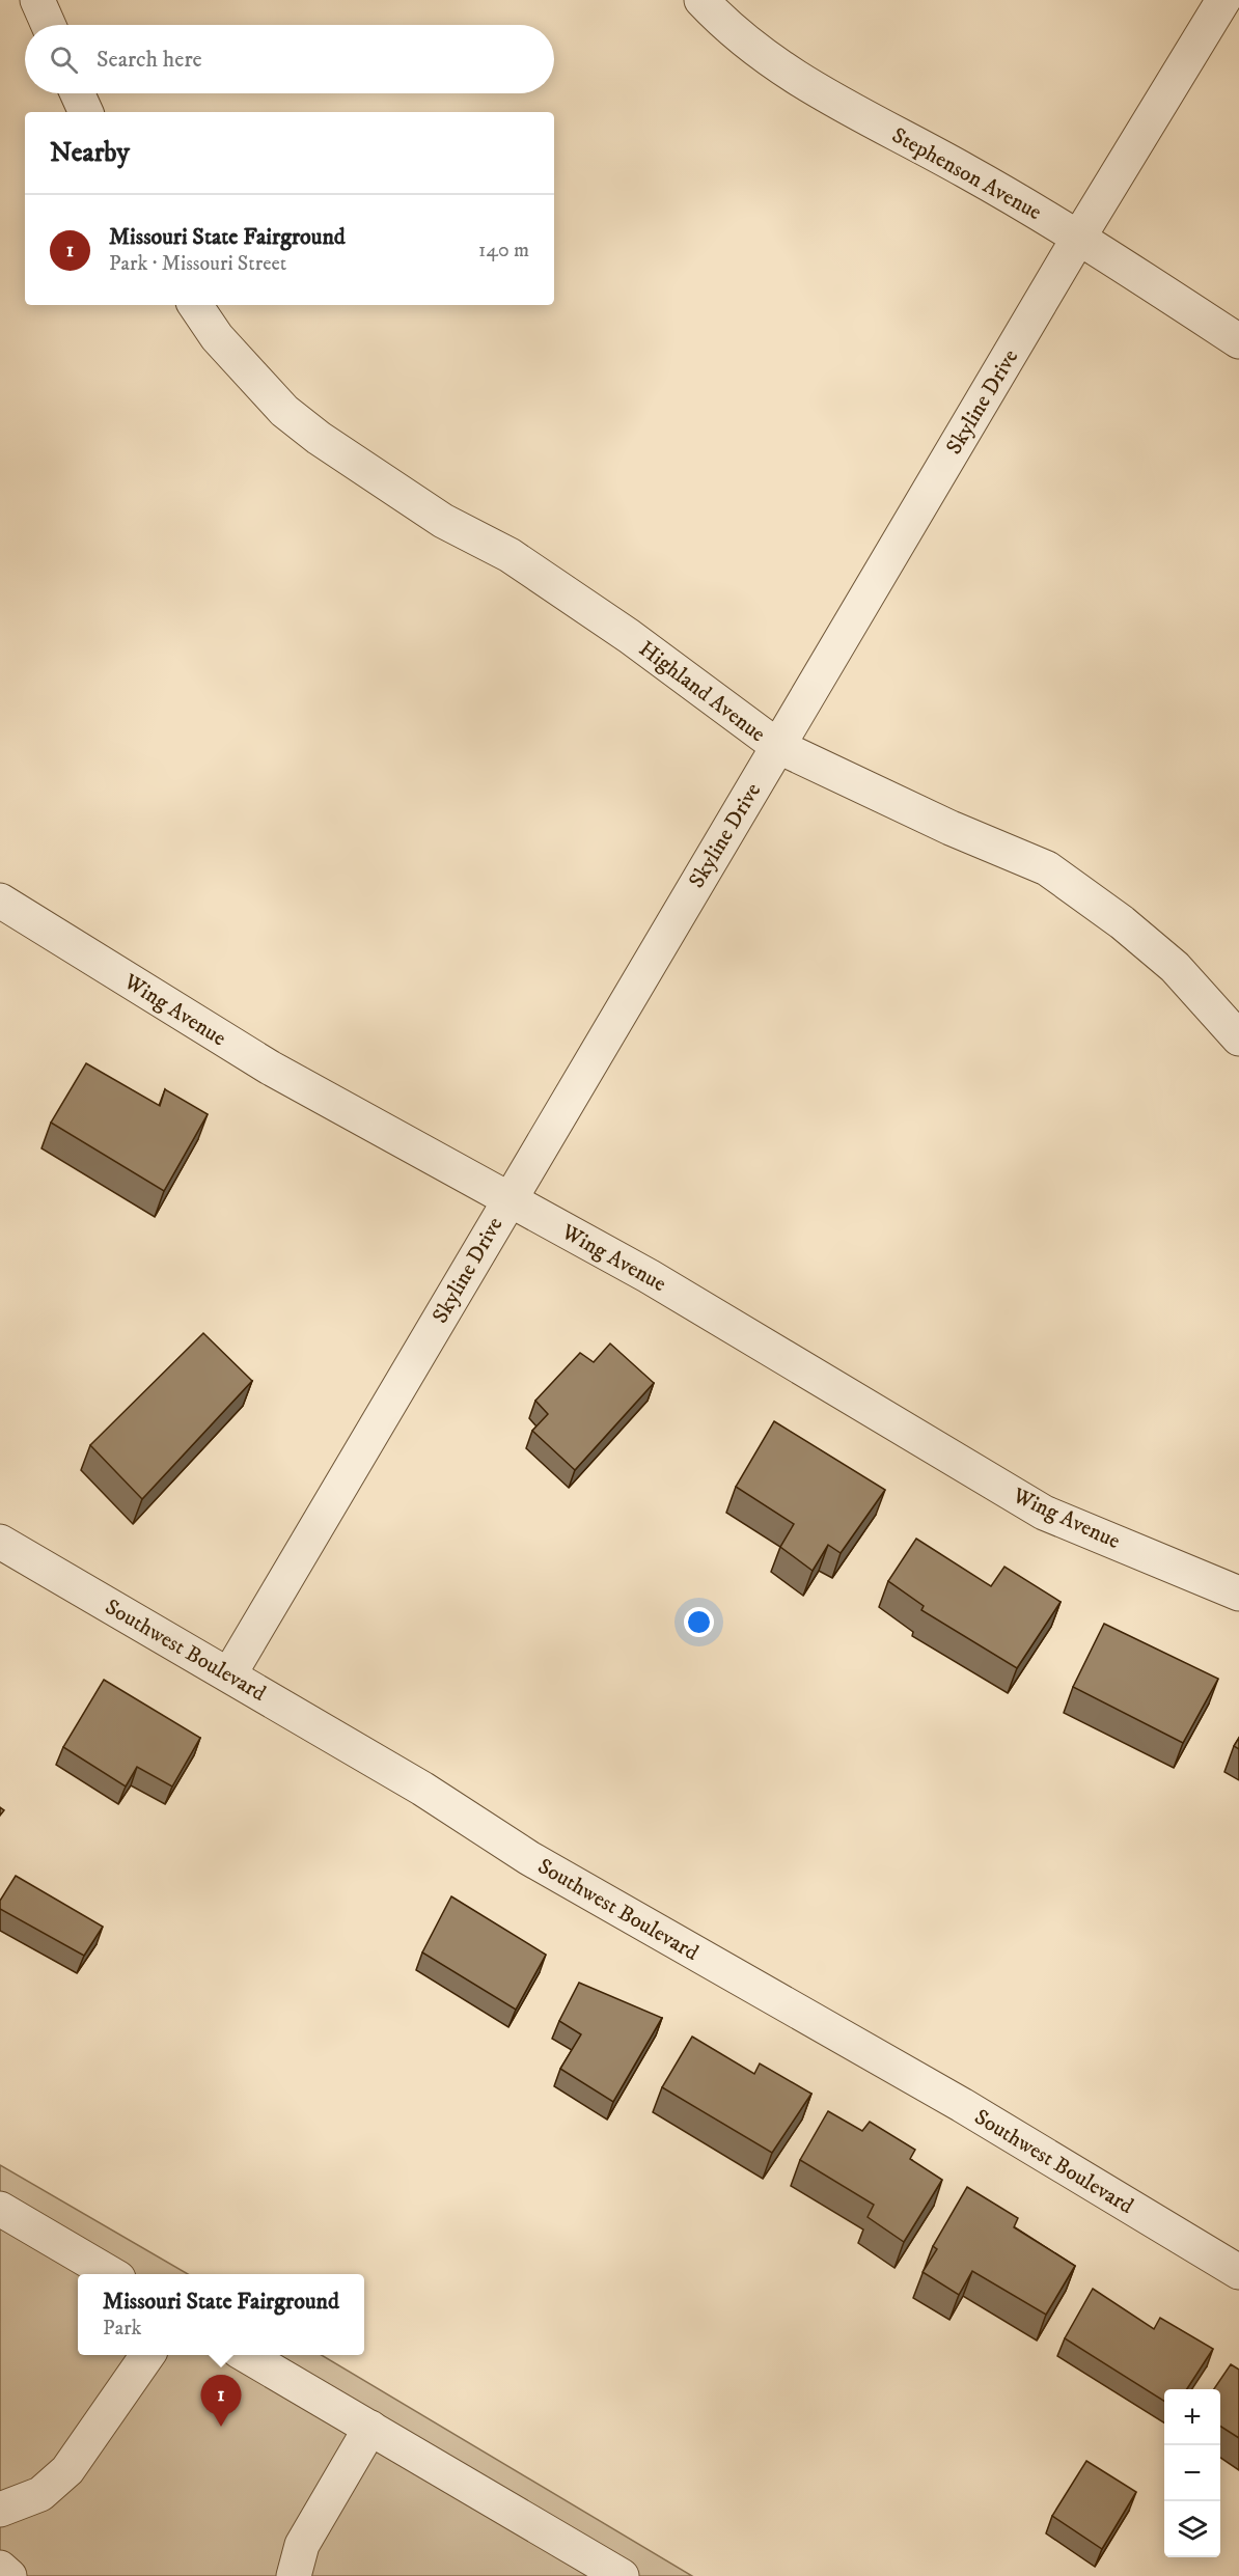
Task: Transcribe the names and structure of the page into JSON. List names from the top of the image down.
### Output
{
  "streets": {
    "street": [
      "Stephenson Avenue",
      "Skyline Drive",
      "Highland Avenue",
      "Wing Avenue",
      "Southwest Boulevard"
    ]
  },
  "crossings": [
    ["Stephenson Avenue", "Skyline Drive"],
    ["Skyline Drive", "Highland Avenue"],
    ["Skyline Drive", "Wing Avenue"],
    ["Skyline Drive", "Southwest Boulevard"]
  ],
  "page": {
    "search": "Search here",
    "heading": "Nearby",
    "list": [
      {
        "mark": "1",
        "name": "Missouri State Fairground",
        "note": "Park · Missouri Street",
        "value": "140 m"
      }
    ],
    "popup": ["Missouri State Fairground", "Park"],
    "pins": "1",
    "map_buttons": ["+", "−"]
  }
}
